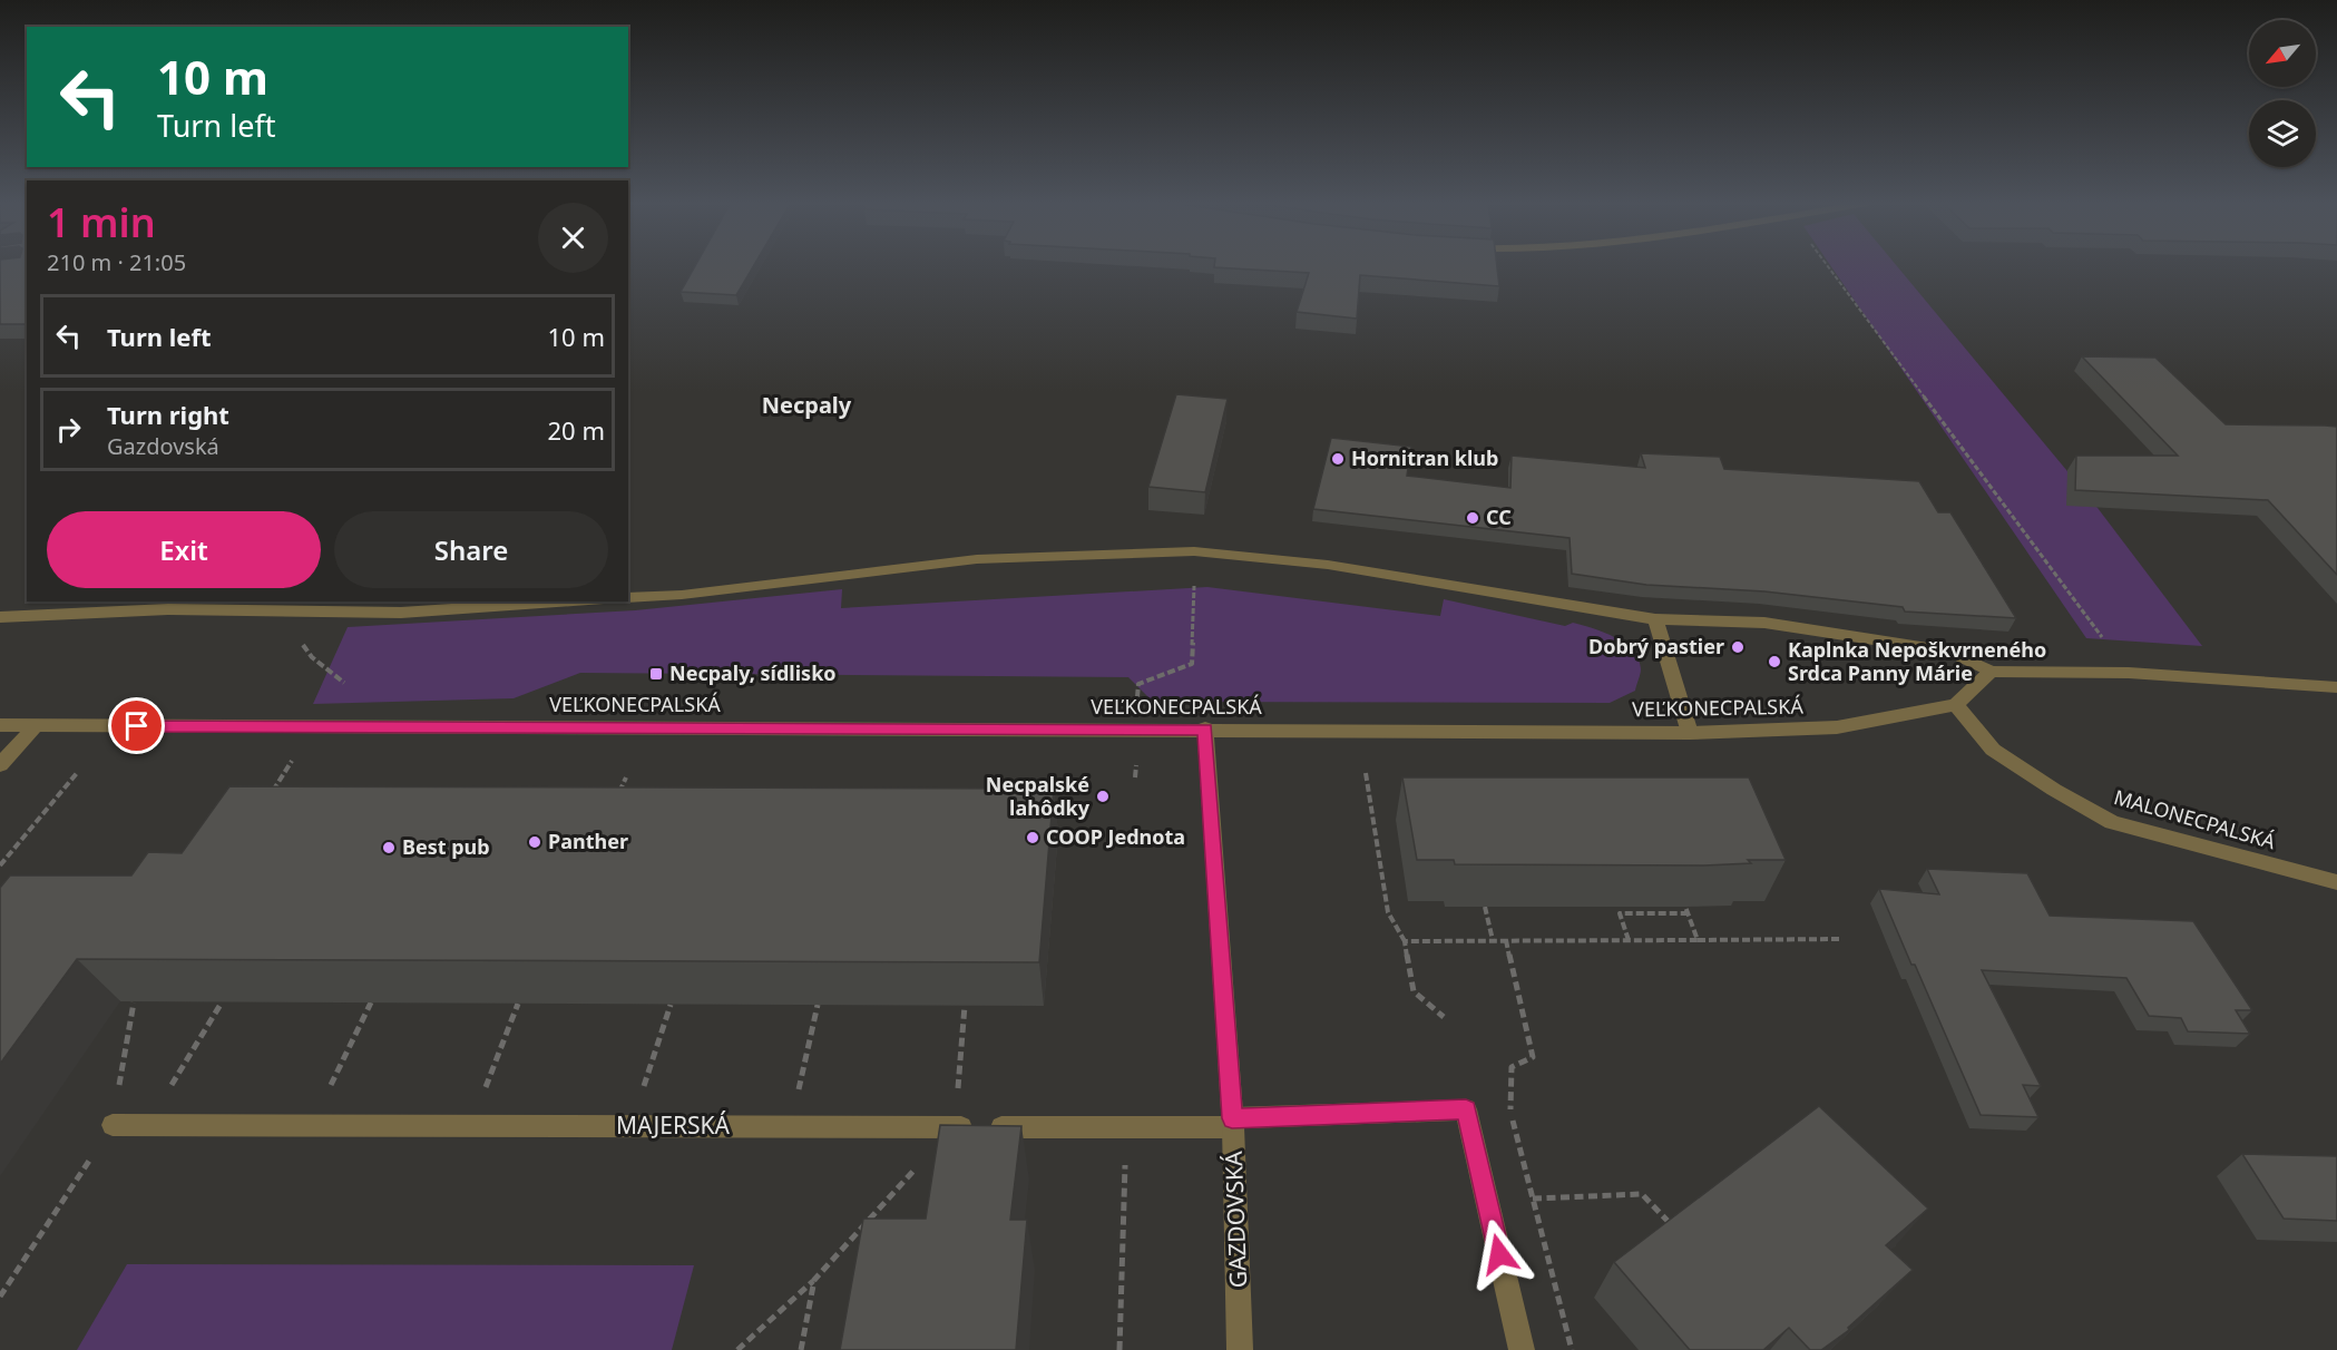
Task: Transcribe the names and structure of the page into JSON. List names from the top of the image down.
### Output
{
  "streets": {
    "street": [
      "VEĽKONECPALSKÁ",
      "MALONECPALSKÁ",
      "MAJERSKÁ",
      "GAZDOVSKÁ"
    ]
  },
  "crossings": [
    ["VEĽKONECPALSKÁ", "MALONECPALSKÁ"],
    ["VEĽKONECPALSKÁ", "GAZDOVSKÁ"],
    ["MAJERSKÁ", "GAZDOVSKÁ"]
  ],
  "districts": ["Necpaly"],
  "places": {
    "other": [
      "Hornitran klub",
      "CC",
      "Dobrý pastier",
      "Kaplnka Nepoškvrneného Srdca Panny Márie",
      "Necpalské lahôdky",
      "COOP Jednota",
      "Panther",
      "Best pub"
    ],
    "transit": ["Necpaly, sídlisko"]
  },
  "north": "bottom left",
  "page": {
    "turn": ["10 m", "Turn left"],
    "heading": ["1 min", "210 m · 21:05"],
    "list": [
      {
        "name": "Turn left",
        "value": "10 m"
      },
      {
        "name": "Turn right",
        "note": "Gazdovská",
        "value": "20 m"
      }
    ],
    "buttons": ["Exit", "Share"]
  }
}
